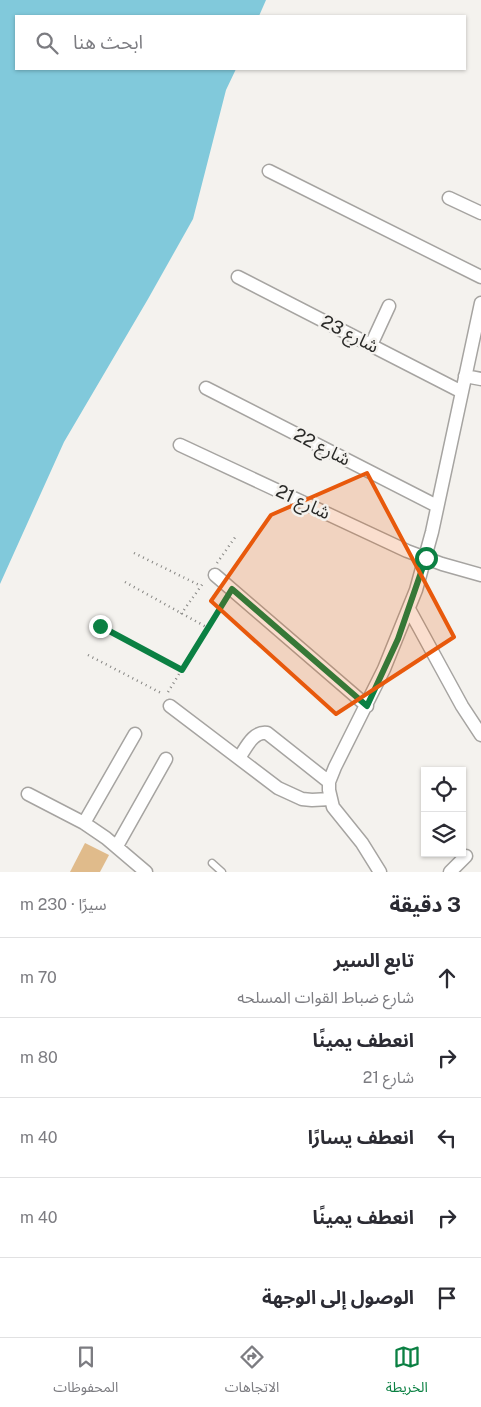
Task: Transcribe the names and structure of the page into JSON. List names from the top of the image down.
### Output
{
  "streets": {
    "street": ["شارع 23", "شارع 22", "شارع 21"]
  },
  "page": {
    "search": "ابحث هنا",
    "heading": ["3 دقيقة", "سيرًا · 230 m"],
    "list": [
      ["تابع السير", "شارع ضباط القوات المسلحه", "70 m"],
      ["انعطف يمينًا", "شارع 21", "80 m"],
      ["انعطف يسارًا", "40 m"],
      ["انعطف يمينًا", "40 m"],
      "الوصول إلى الوجهة"
    ],
    "nav": ["الخريطة", "الاتجاهات", "المحفوظات"]
  }
}
